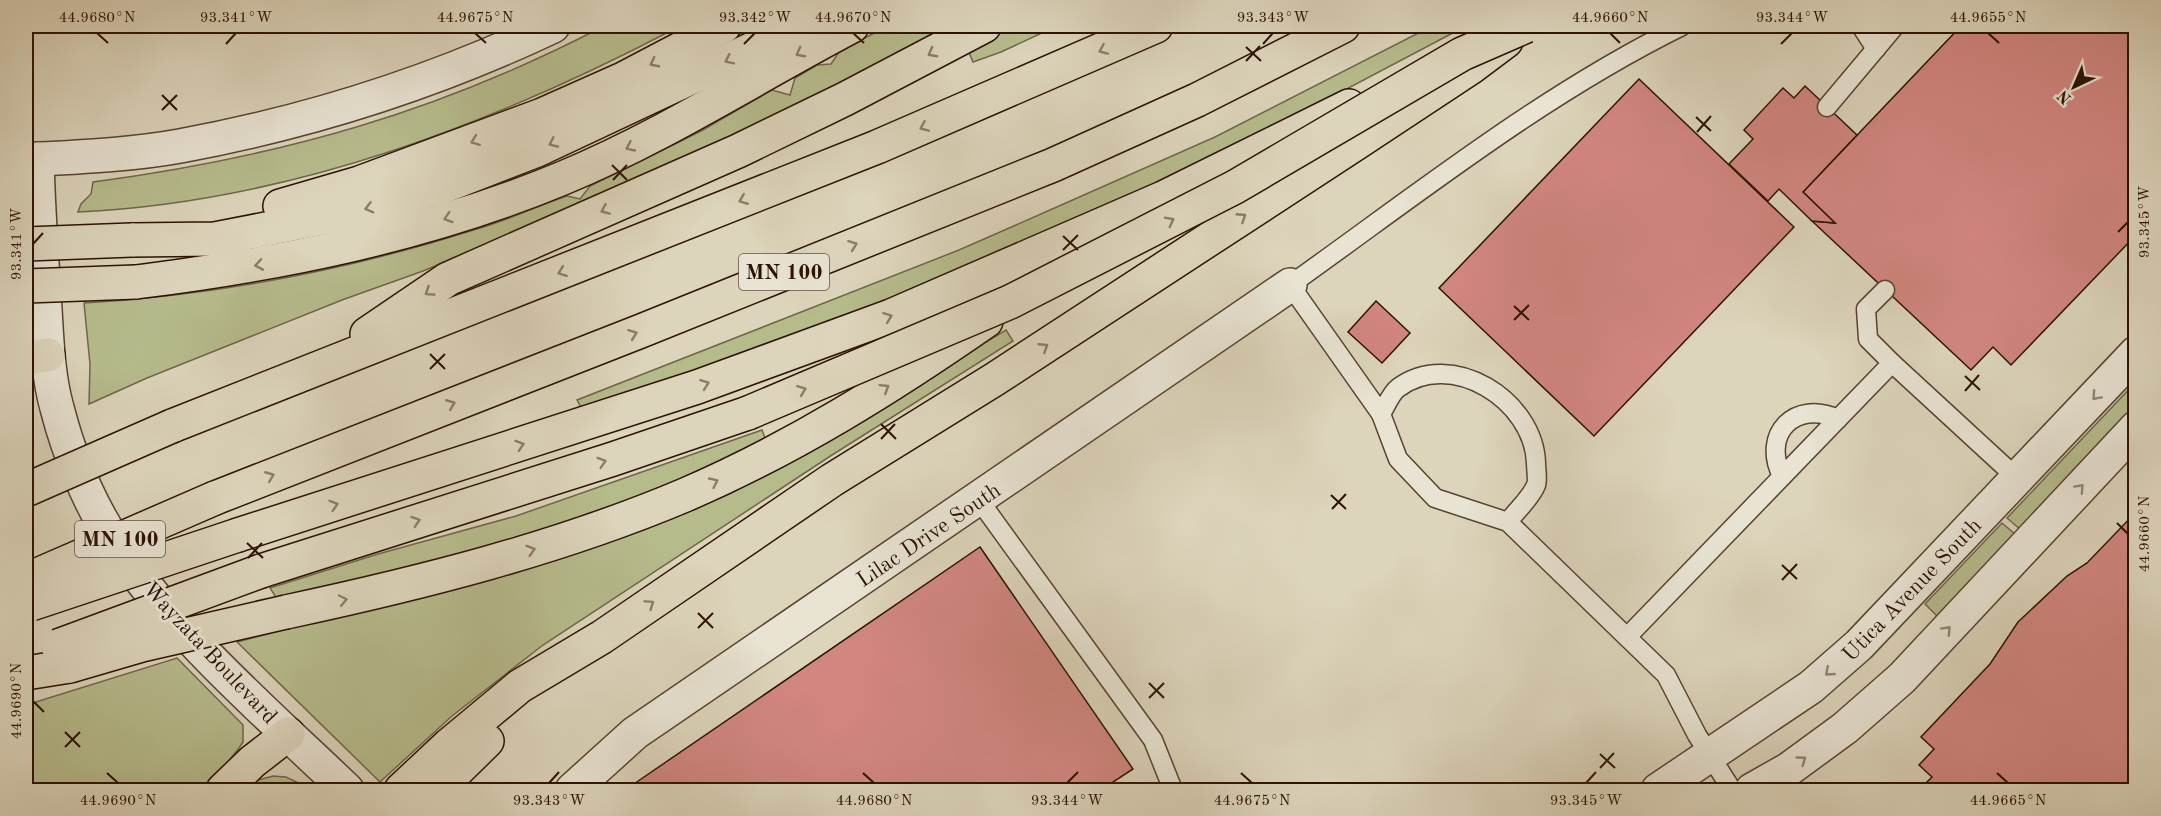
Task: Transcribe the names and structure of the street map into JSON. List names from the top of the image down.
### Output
{
  "streets": {
    "highway": ["MN 100"],
    "street": ["Lilac Drive South", "Utica Avenue South", "Wayzata Boulevard"]
  },
  "north": "bottom left",
  "coordinates": [
    "44.9680°N",
    "93.341°W",
    "44.9675°N",
    "93.342°W",
    "44.9670°N",
    "93.343°W",
    "44.9660°N",
    "93.344°W",
    "44.9655°N",
    "93.345°W",
    "44.9690°N",
    "44.9665°N"
  ]
}
